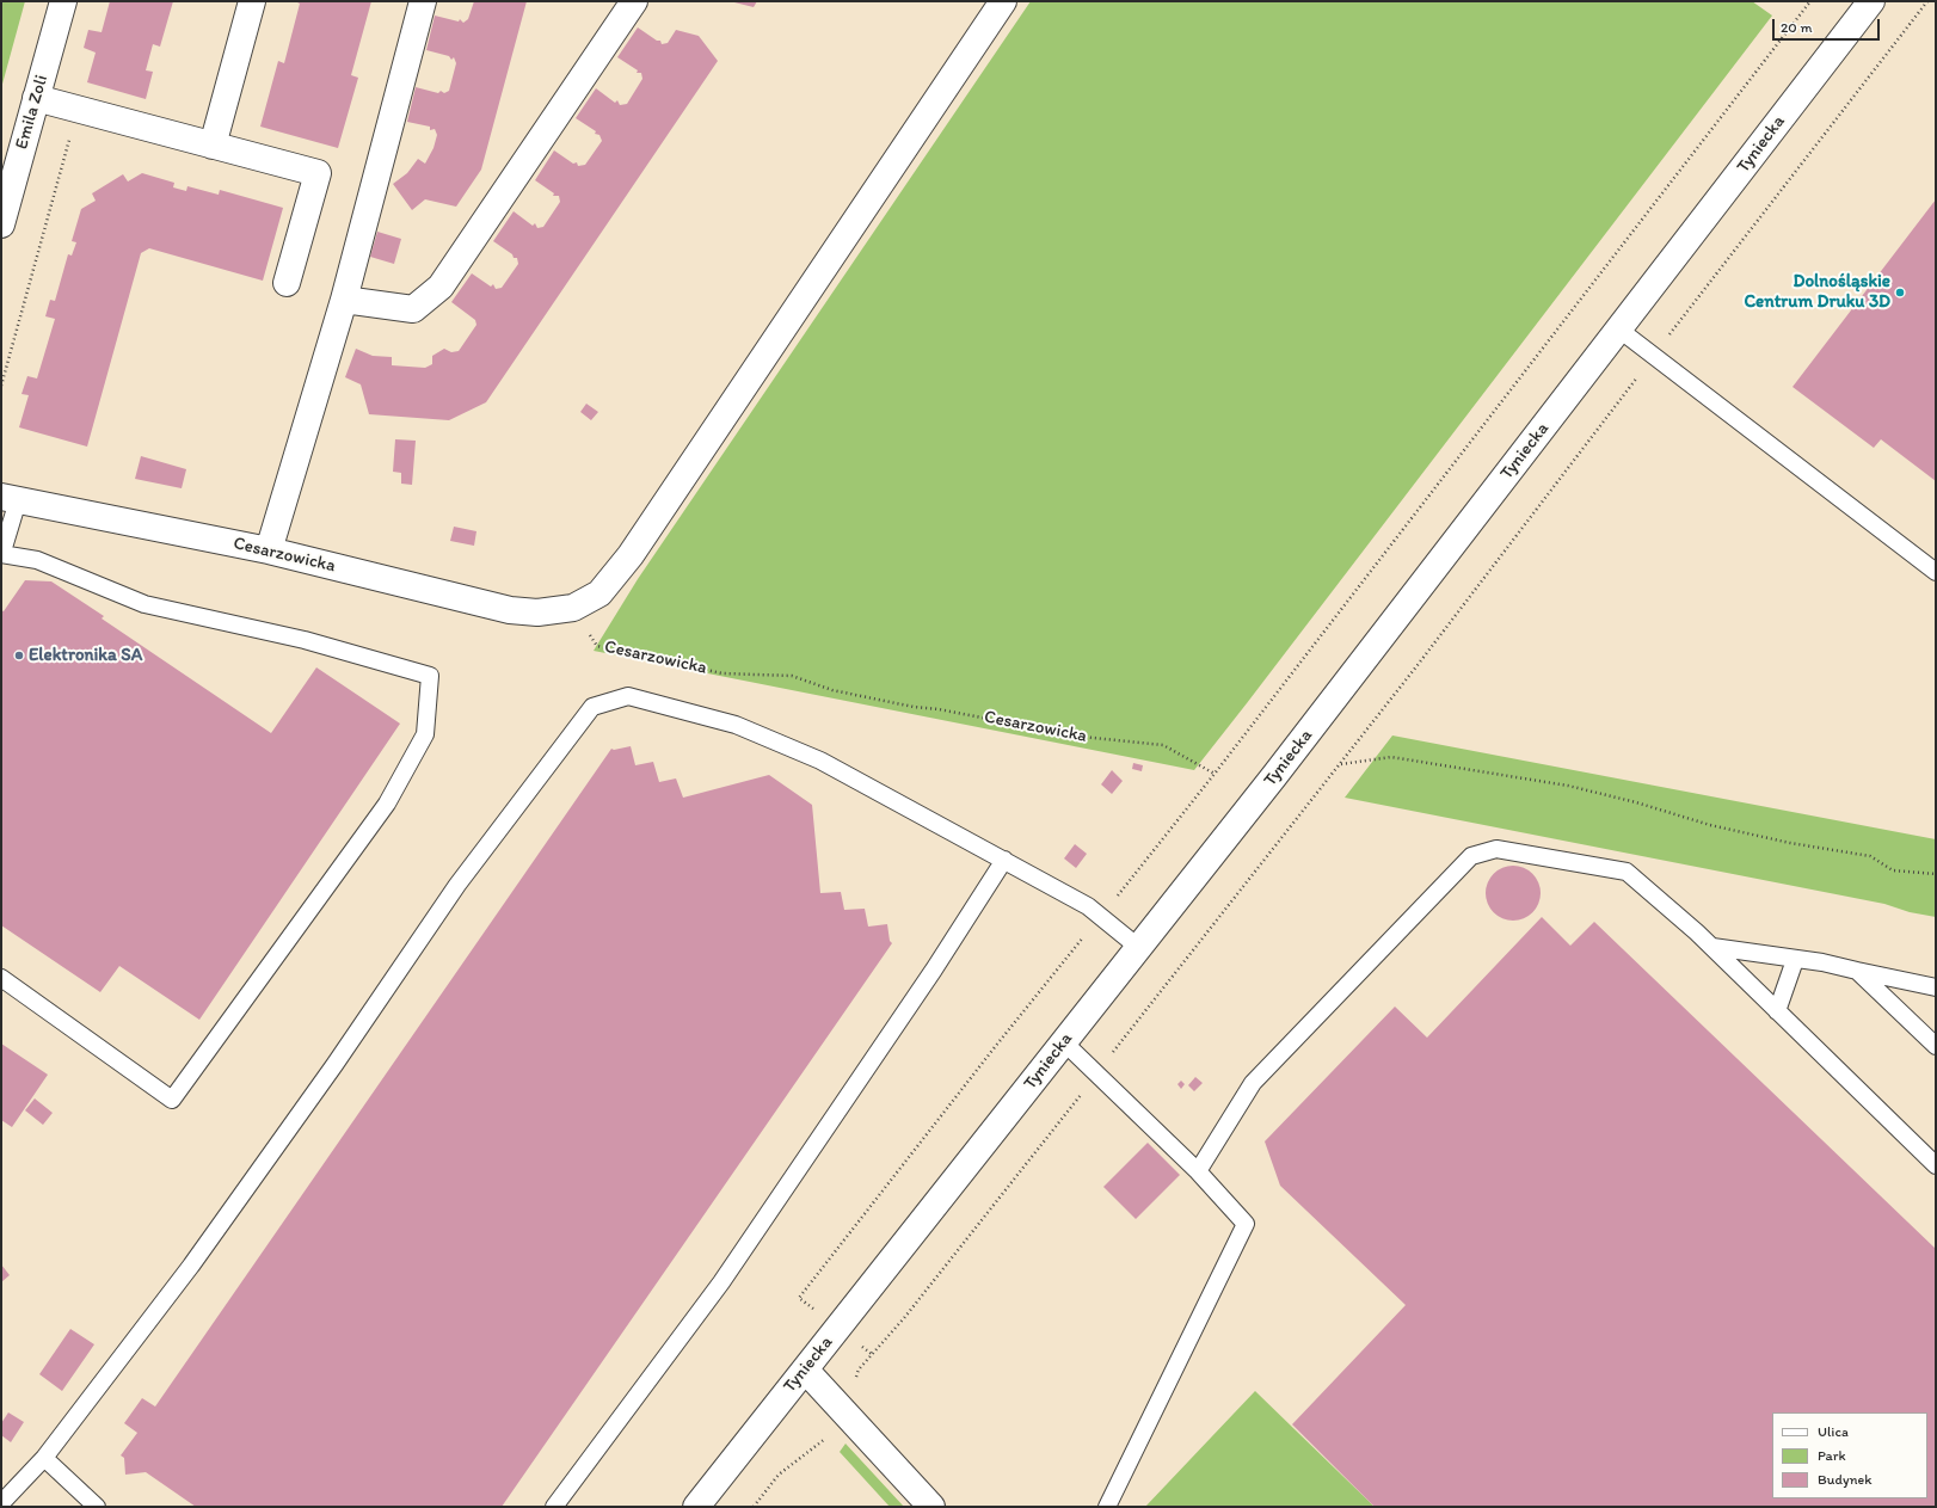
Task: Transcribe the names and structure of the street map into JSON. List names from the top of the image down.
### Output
{
  "streets": {
    "street": ["Emila Zoli", "Tyniecka", "Cesarzowicka"]
  },
  "places": ["Dolnośląskie Centrum Druku 3D", "Elektronika SA"],
  "legend": ["Ulica", "Park", "Budynek"],
  "scale_bar": "20 m"
}
